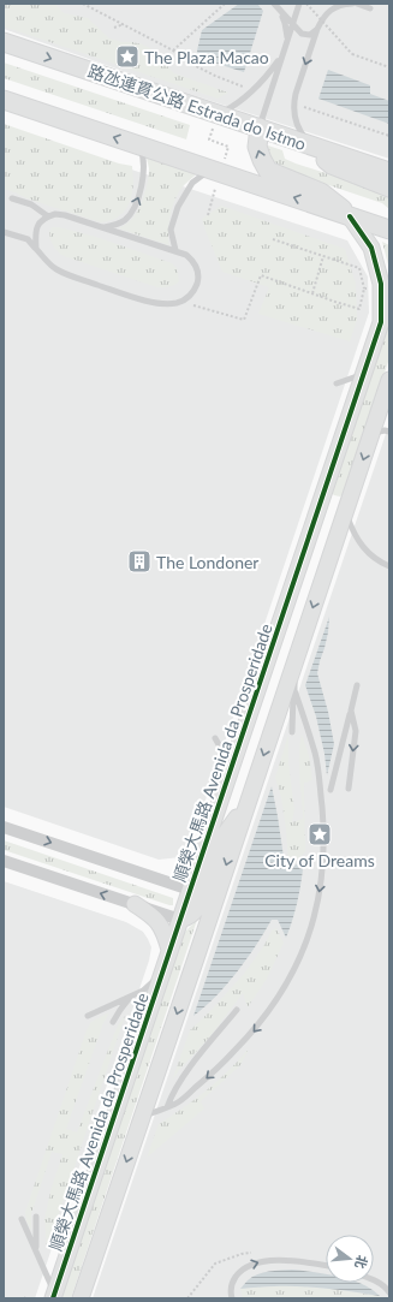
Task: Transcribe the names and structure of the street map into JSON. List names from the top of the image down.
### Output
{
  "streets": {
    "main road": ["路氹連貫公路 Estrada do Istmo"],
    "street": ["順榮大馬路 Avenida da Prosperidade"]
  },
  "places": {
    "place": ["The Plaza Macao", "City of Dreams"],
    "building": ["The Londoner"]
  },
  "north": "right"
}
